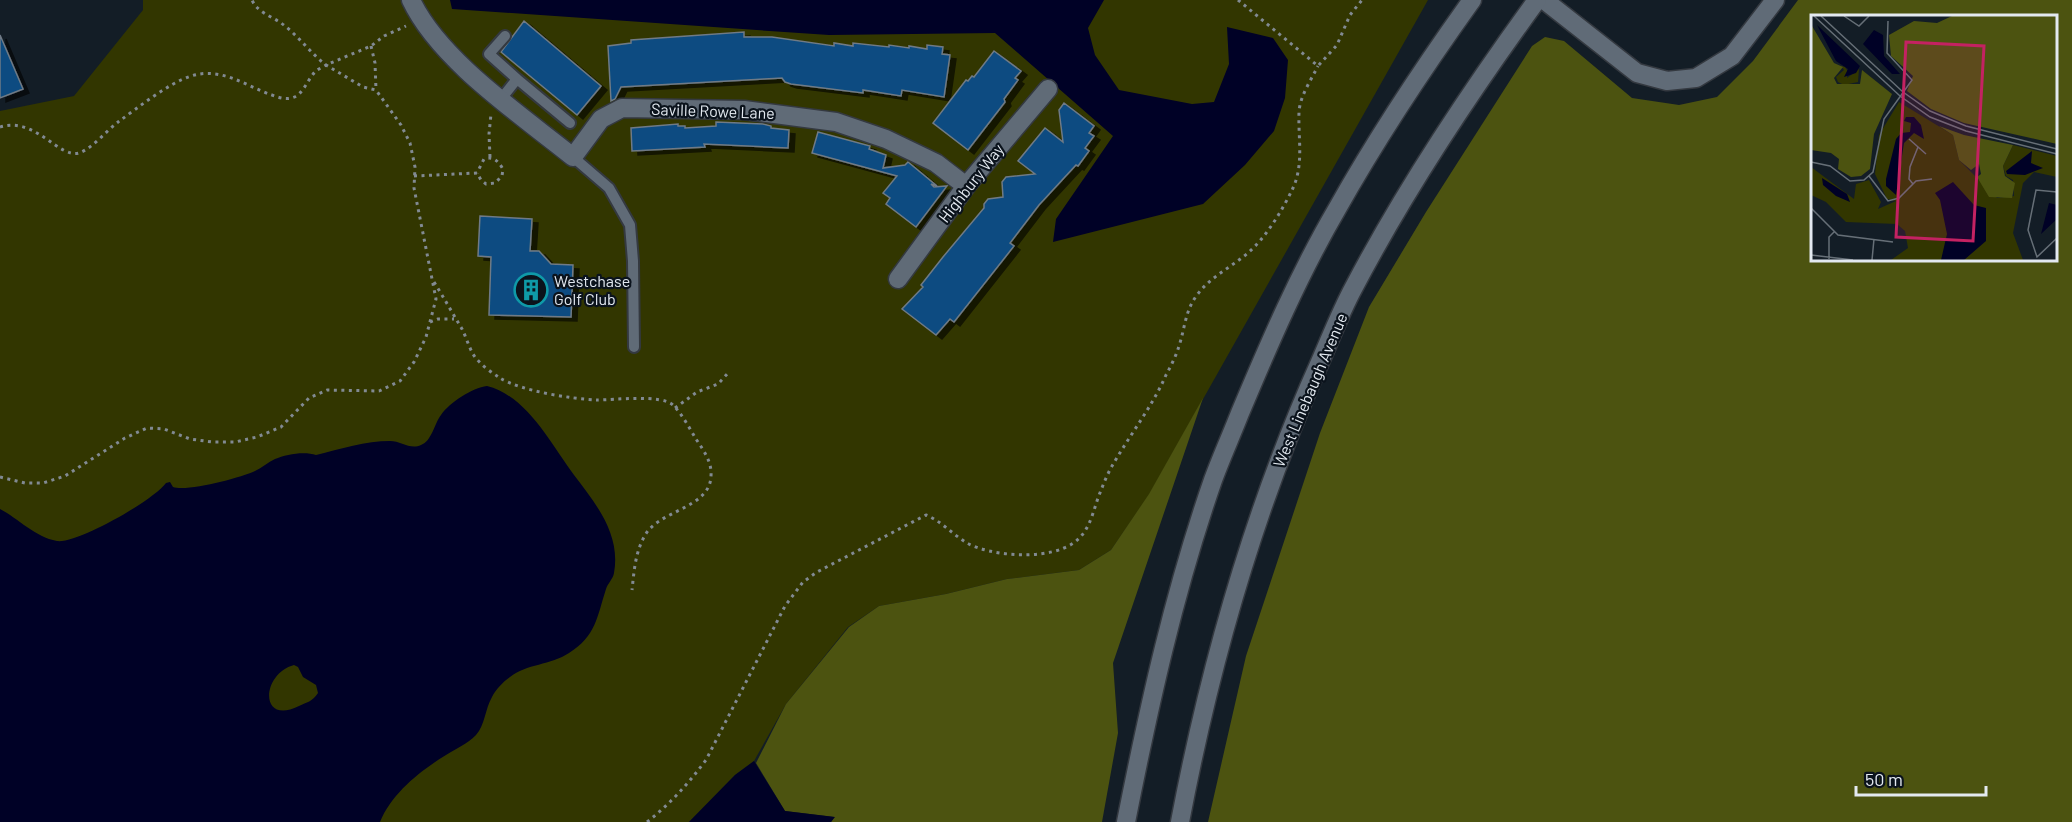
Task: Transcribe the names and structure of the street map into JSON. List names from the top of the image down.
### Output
{
  "streets": {
    "main road": ["Saville Rowe Lane", "Highbury Way", "West Linebaugh Avenue"]
  },
  "crossings": [
    ["Saville Rowe Lane", "Highbury Way"]
  ],
  "places": {
    "building": ["Westchase Golf Club"]
  },
  "scale_bar": "50 m"
}
